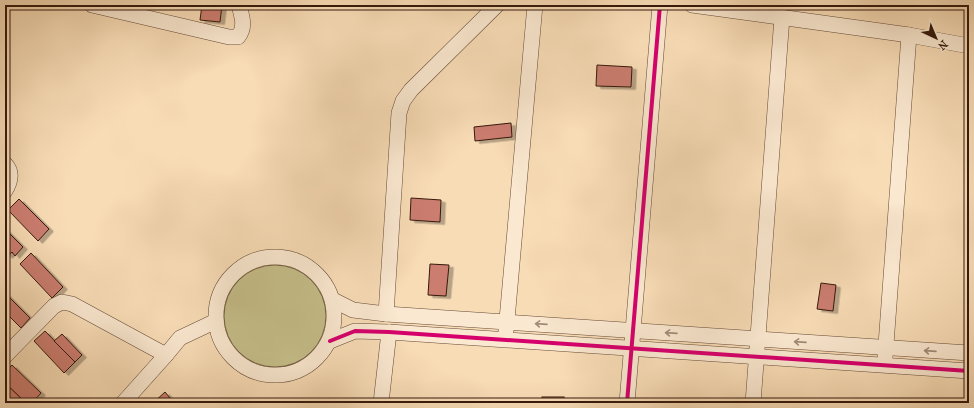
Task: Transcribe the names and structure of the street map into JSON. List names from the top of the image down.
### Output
{
  "north": "bottom right"
}
